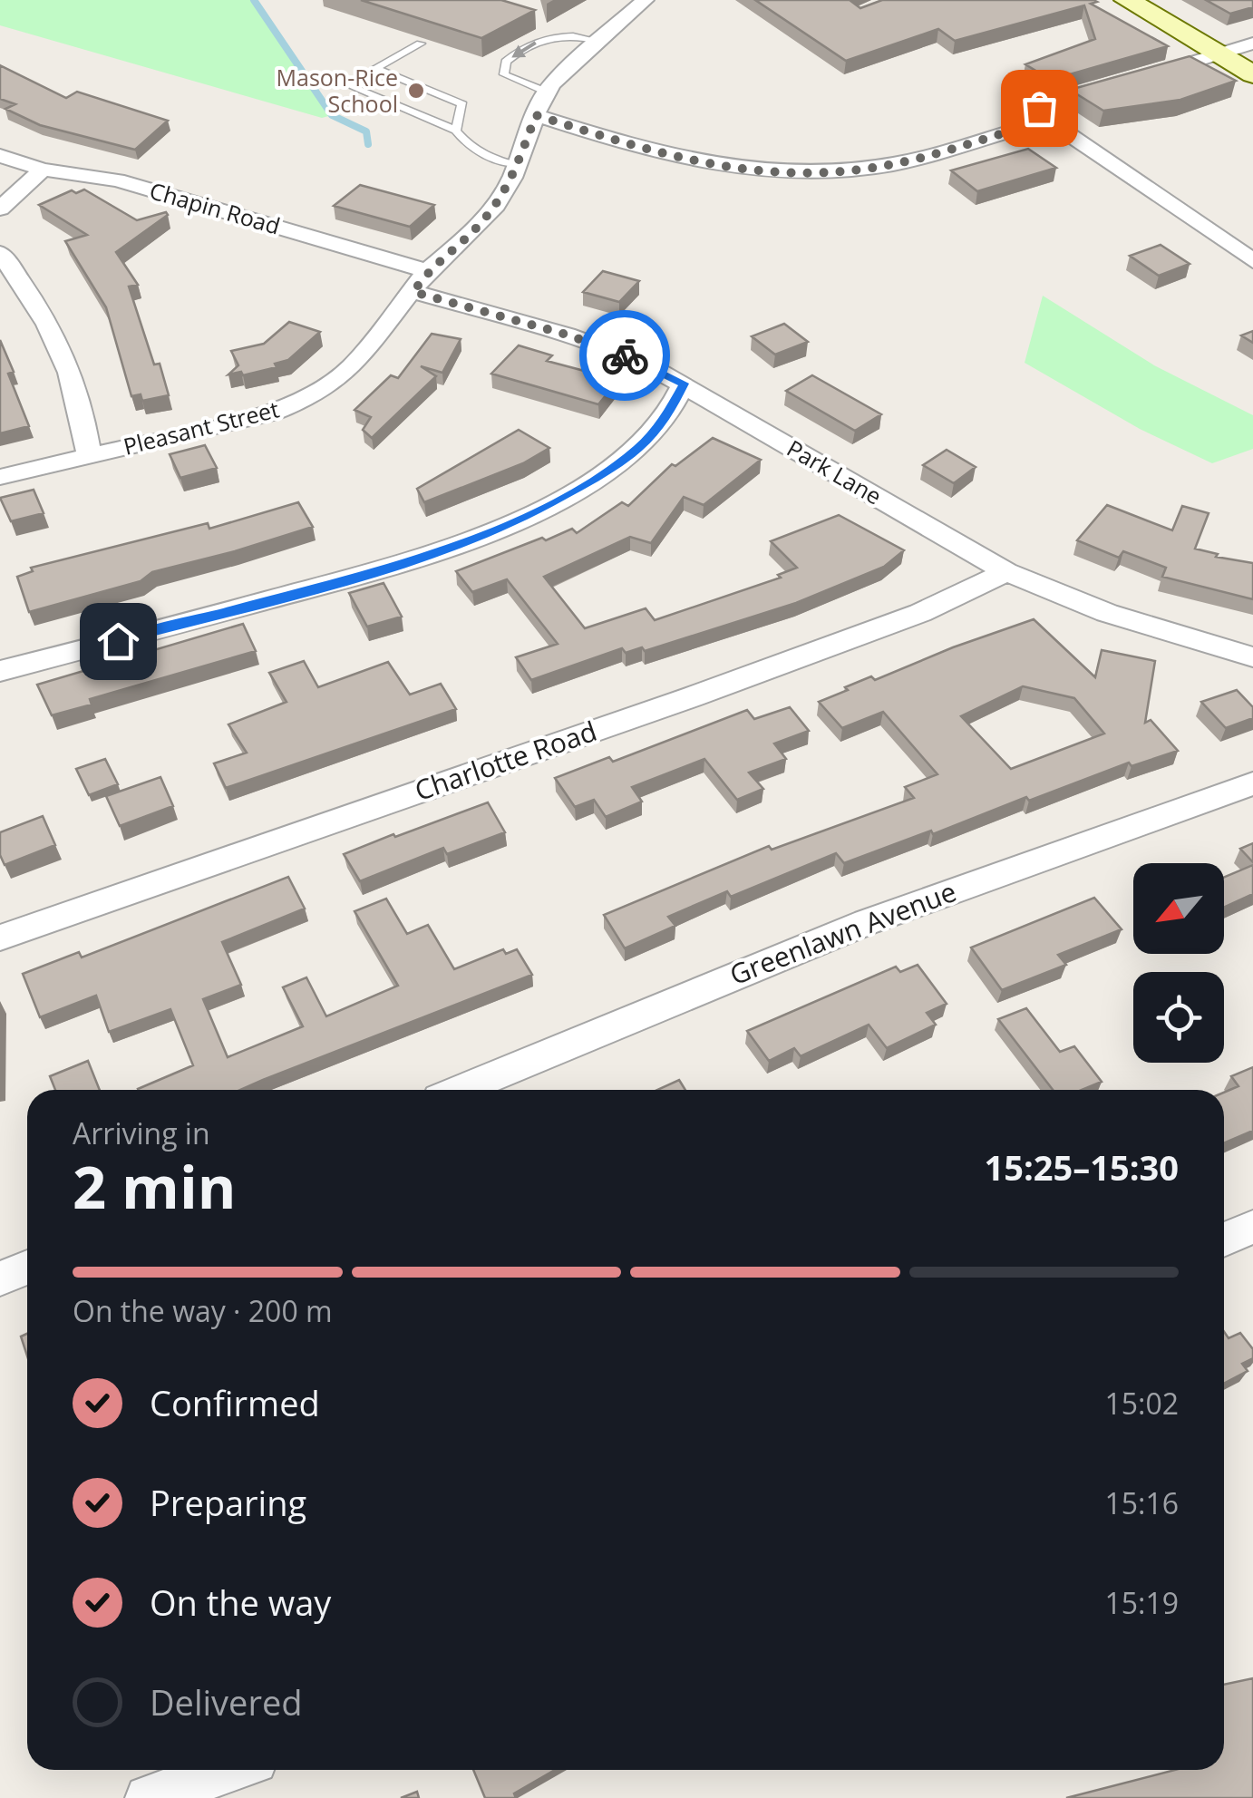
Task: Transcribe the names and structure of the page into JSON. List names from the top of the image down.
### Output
{
  "streets": {
    "street": [
      "Chapin Road",
      "Pleasant Street",
      "Park Lane",
      "Charlotte Road",
      "Greenlawn Avenue"
    ]
  },
  "crossings": [
    ["Chapin Road", "Pleasant Street"],
    ["Chapin Road", "Park Lane"],
    ["Pleasant Street", "Park Lane"],
    ["Park Lane", "Charlotte Road"]
  ],
  "places": ["Mason-Rice School"],
  "north": "bottom left",
  "page": {
    "heading": ["2 min", "Arriving in", "15:25–15:30"],
    "bar": "On the way · 200 m",
    "list": [
      ["Confirmed", "15:02"],
      ["Preparing", "15:16"],
      ["On the way", "15:19"],
      "Delivered"
    ]
  }
}
